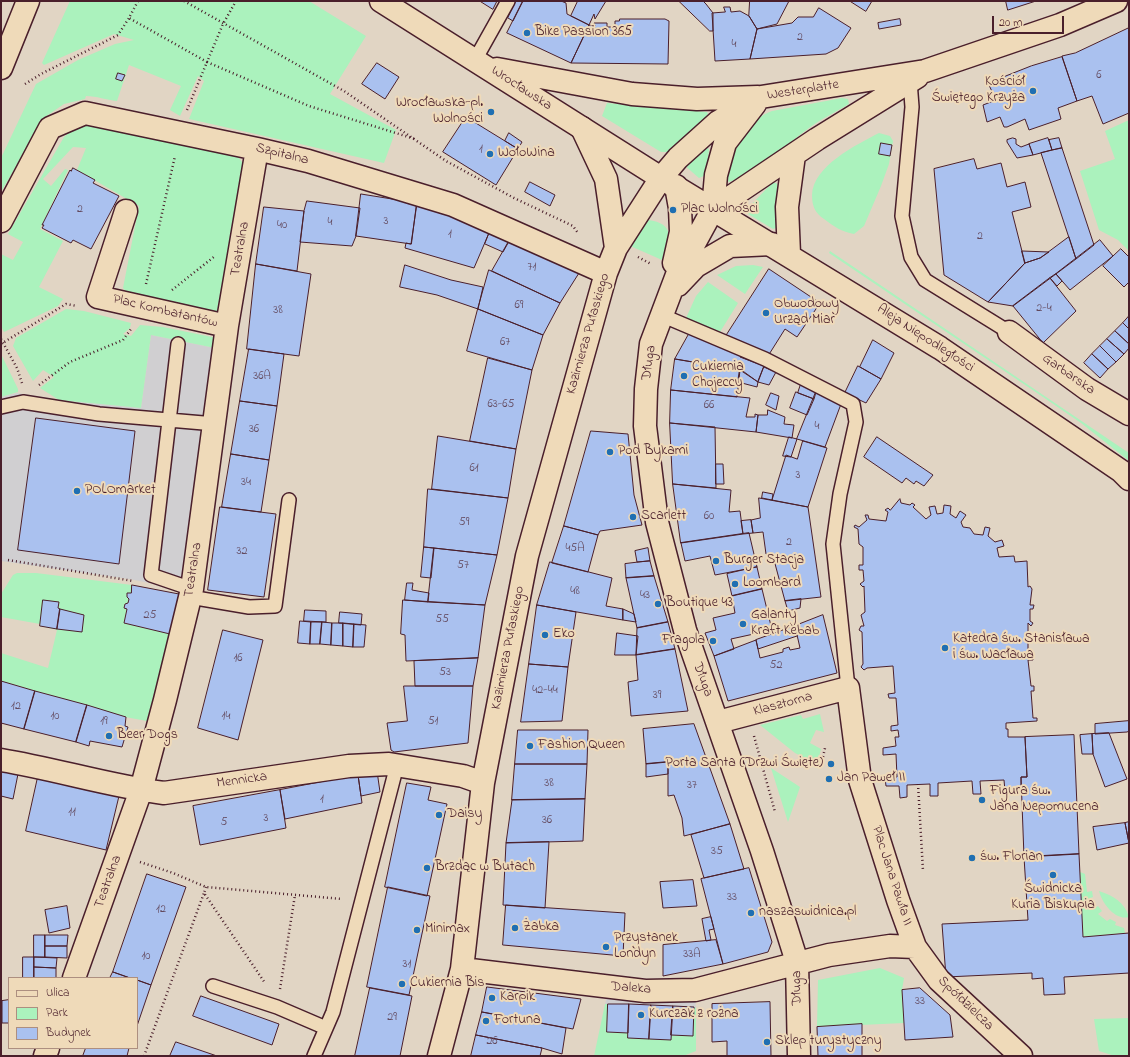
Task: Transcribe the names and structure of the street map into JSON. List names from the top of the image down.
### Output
{
  "streets": {
    "street": [
      "Wrocławska",
      "Westerplatte",
      "Szpitalna",
      "Teatralna",
      "Plac Kombatantów",
      "Kazimierza Pułaskiego",
      "Aleja Niepodległości",
      "Długa",
      "Garbarska",
      "Klasztorna",
      "Mennicka",
      "Plac Jana Pawła II",
      "Daleka",
      "Spółdzielcza"
    ]
  },
  "crossings": [
    ["Wrocławska", "Westerplatte"],
    ["Wrocławska", "Kazimierza Pułaskiego"],
    ["Wrocławska", "Aleja Niepodległości"],
    ["Wrocławska", "Długa"],
    ["Westerplatte", "Kazimierza Pułaskiego"],
    ["Westerplatte", "Aleja Niepodległości"],
    ["Westerplatte", "Długa"],
    ["Szpitalna", "Teatralna"],
    ["Szpitalna", "Kazimierza Pułaskiego"],
    ["Teatralna", "Plac Kombatantów"],
    ["Teatralna", "Mennicka"],
    ["Kazimierza Pułaskiego", "Aleja Niepodległości"],
    ["Kazimierza Pułaskiego", "Długa"],
    ["Kazimierza Pułaskiego", "Mennicka"],
    ["Kazimierza Pułaskiego", "Daleka"],
    ["Aleja Niepodległości", "Długa"],
    ["Długa", "Klasztorna"],
    ["Długa", "Plac Jana Pawła II"],
    ["Długa", "Daleka"],
    ["Klasztorna", "Plac Jana Pawła II"],
    ["Plac Jana Pawła II", "Daleka"],
    ["Plac Jana Pawła II", "Spółdzielcza"]
  ],
  "places": [
    "Bike Passion 365",
    "Kościół Świętego Krzyża",
    "Wrocławska-pl. Wolności",
    "WołoWina",
    "Plac Wolności",
    "Obwodowy Urząd Miar",
    "Cukiernia Chojeccy",
    "Pod Bykami",
    "POLOmarket",
    "Scarlett",
    "Burger Stacja",
    "Loombard",
    "Boutique 43",
    "Galanty Kraft Kebab",
    "Eko",
    "Fragola",
    "Katedra św. Stanisława i św. Wacława",
    "Beer Dogs",
    "Fashion Queen",
    "Porta Santa (Drzwi Święte)",
    "Jan Paweł II",
    "Figura św. Jana Nepomucena",
    "Daisy",
    "św. Florian",
    "Brzdąc w Butach",
    "Świdnicka Kuria Biskupia",
    "naszaswidnica.pl",
    "Żabka",
    "Minimax",
    "Przystanek Londyn",
    "Cukiernia Bis",
    "Karpik",
    "Kurczak z rożna",
    "Fortuna",
    "Sklep turystyczny"
  ],
  "house_numbers": [
    "2",
    "4",
    "6",
    "1",
    "2",
    "3",
    "4",
    "40",
    "1",
    "2",
    "71",
    "69",
    "2-4",
    "38",
    "67",
    "36A",
    "63-65",
    "66",
    "4",
    "36",
    "61",
    "3",
    "34",
    "60",
    "59",
    "2",
    "45A",
    "32",
    "57",
    "48",
    "43",
    "25",
    "55",
    "16",
    "52",
    "53",
    "42-44",
    "39",
    "12",
    "10",
    "14",
    "19",
    "51",
    "38",
    "37",
    "1",
    "11",
    "3",
    "36",
    "5",
    "35",
    "33",
    "12",
    "33A",
    "10",
    "31",
    "33",
    "29",
    "26"
  ],
  "legend": ["Ulica", "Park", "Budynek"],
  "scale_bar": "20 m"
}
